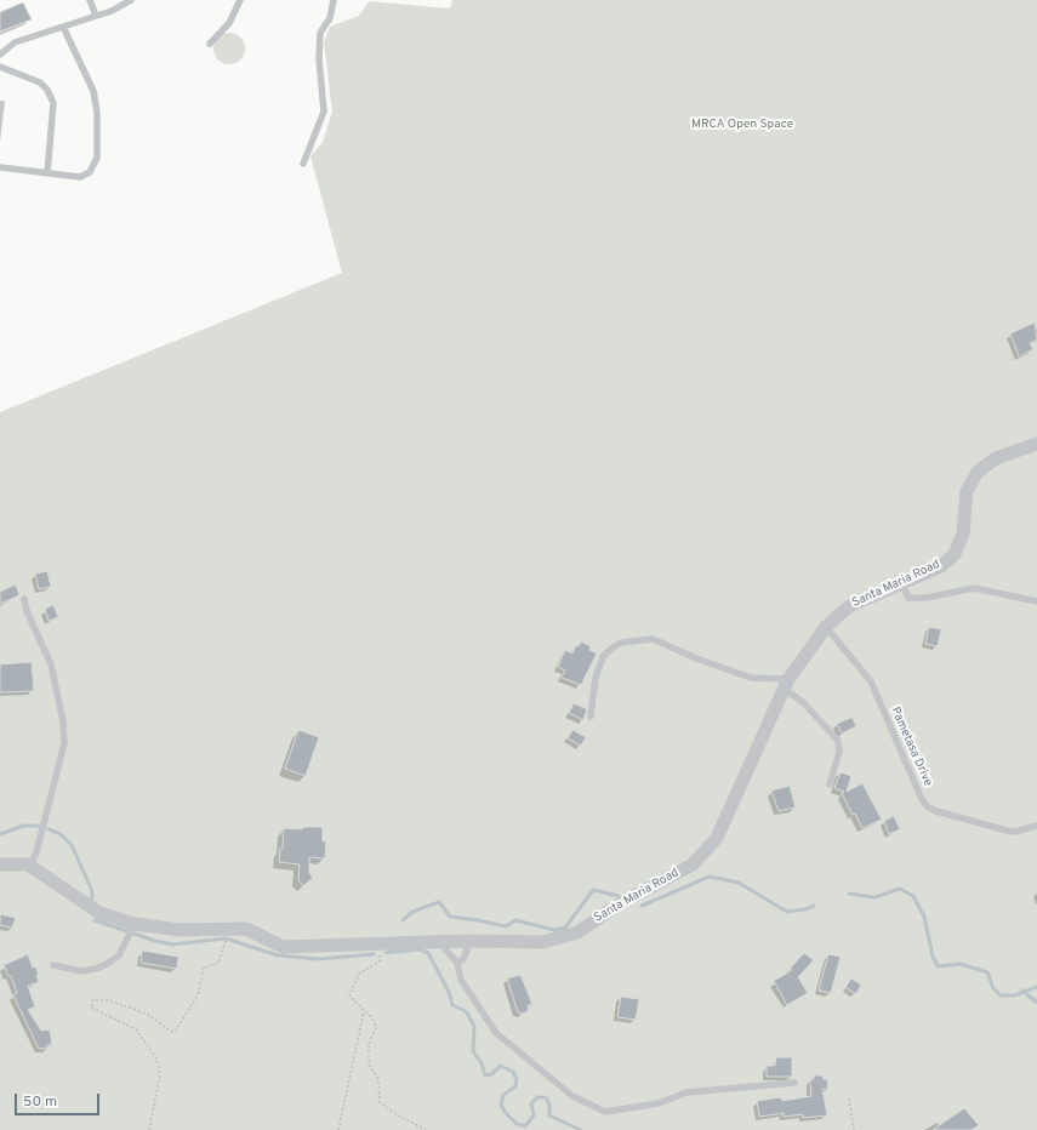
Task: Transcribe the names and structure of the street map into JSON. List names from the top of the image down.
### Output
{
  "streets": {
    "street": ["Santa Maria Road"],
    "lane": ["Pametasa Drive"]
  },
  "crossings": [
    ["Santa Maria Road", "Pametasa Drive"]
  ],
  "parks": ["MRCA Open Space"],
  "scale_bar": "50 m"
}
